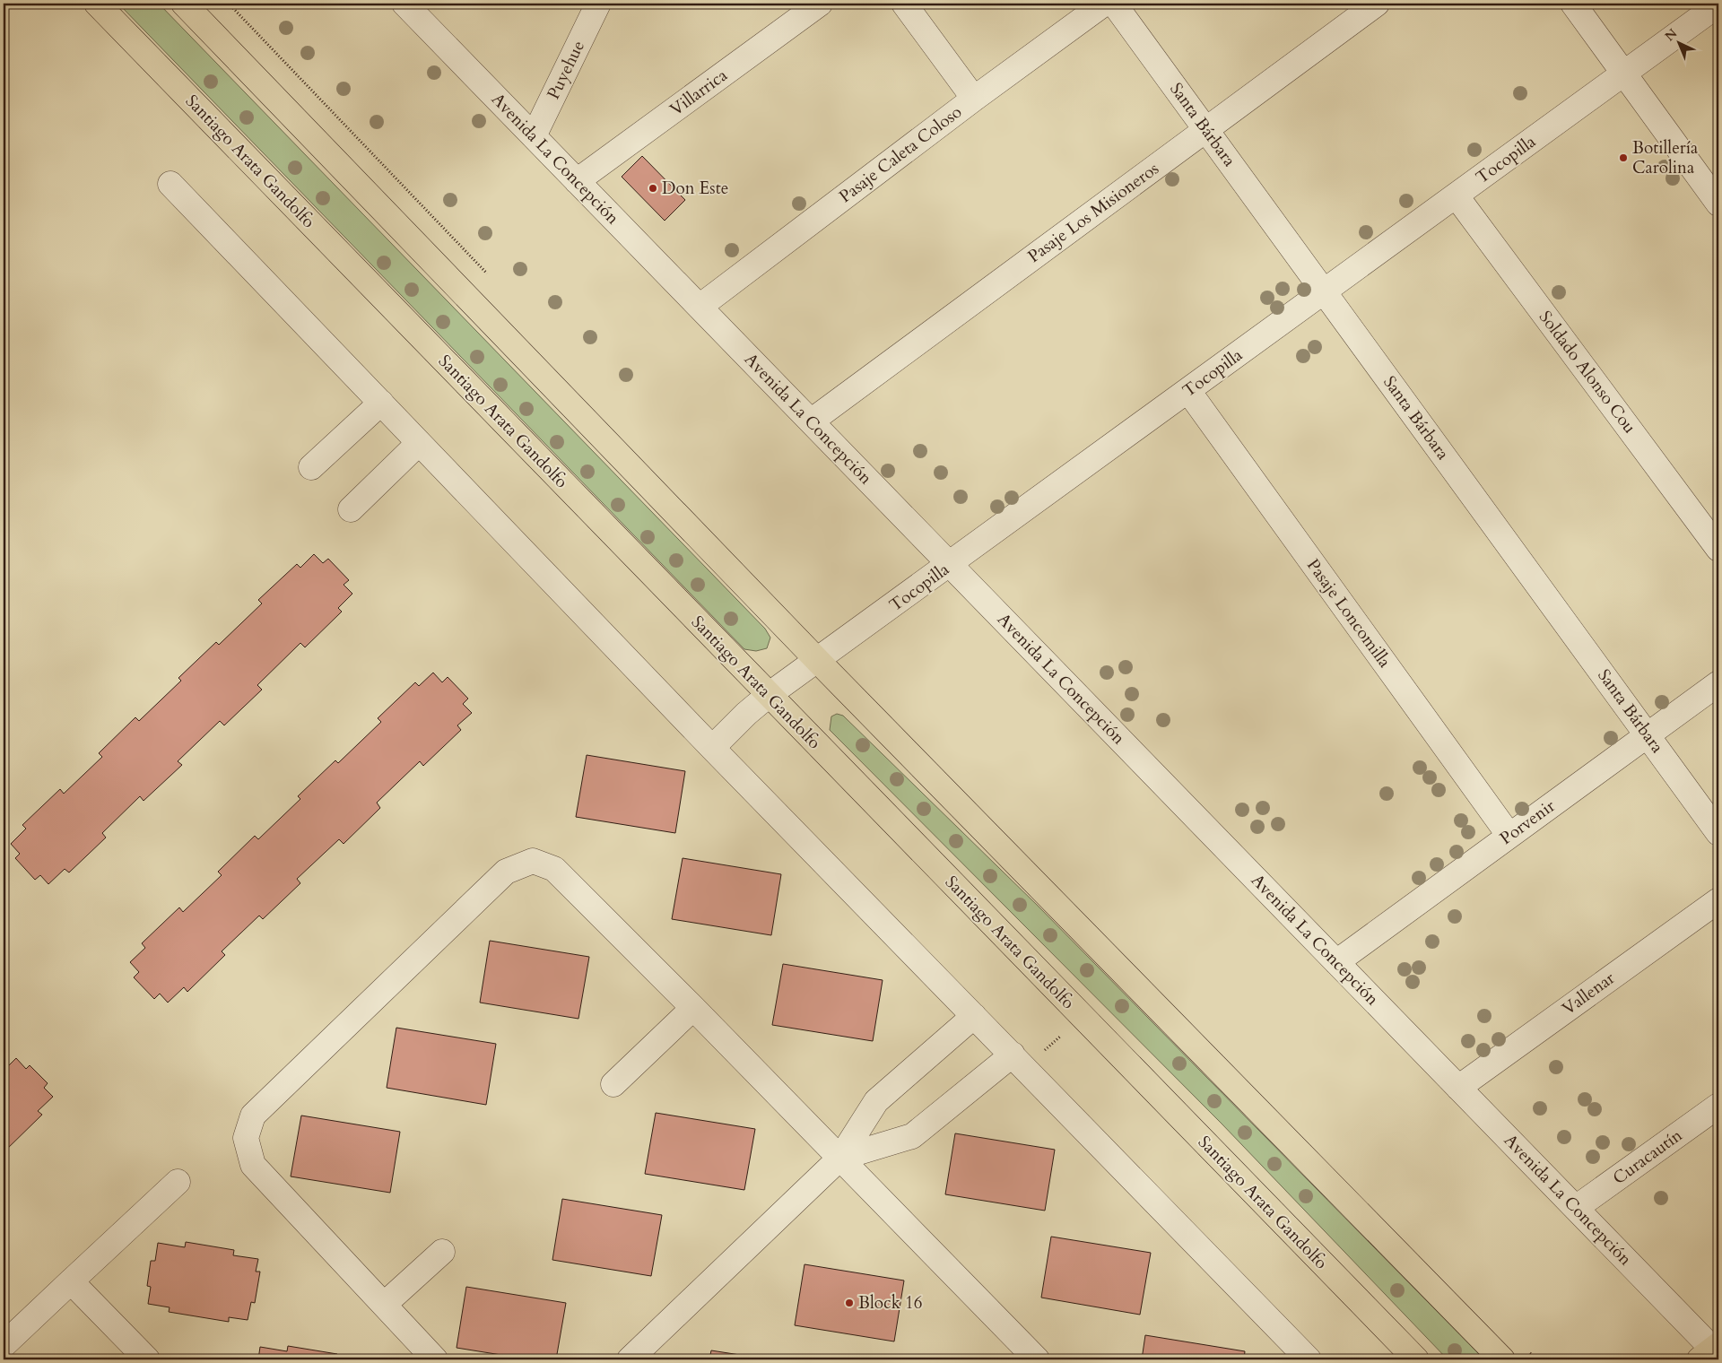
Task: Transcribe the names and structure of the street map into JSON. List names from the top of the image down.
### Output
{
  "streets": {
    "main road": ["Santiago Arata Gandolfo"],
    "street": [
      "Puyehue",
      "Villarrica",
      "Santa Bárbara",
      "Pasaje Caleta Coloso",
      "Avenida La Concepción",
      "Tocopilla",
      "Pasaje Los Misioneros",
      "Soldado Alonso Cou",
      "Pasaje Loncomilla",
      "Porvenir",
      "Vallenar",
      "Curacautín"
    ]
  },
  "crossings": [
    ["Puyehue", "Avenida La Concepción"],
    ["Villarrica", "Avenida La Concepción"],
    ["Santa Bárbara", "Tocopilla"],
    ["Santa Bárbara", "Pasaje Los Misioneros"],
    ["Santa Bárbara", "Porvenir"],
    ["Pasaje Caleta Coloso", "Avenida La Concepción"],
    ["Avenida La Concepción", "Tocopilla"],
    ["Avenida La Concepción", "Pasaje Los Misioneros"],
    ["Avenida La Concepción", "Porvenir"],
    ["Avenida La Concepción", "Vallenar"],
    ["Avenida La Concepción", "Curacautín"],
    ["Tocopilla", "Santiago Arata Gandolfo"],
    ["Tocopilla", "Soldado Alonso Cou"],
    ["Tocopilla", "Pasaje Loncomilla"],
    ["Pasaje Loncomilla", "Porvenir"]
  ],
  "places": ["Botillería Carolina", "Don Este", "Block 16"],
  "north": "top left"
}
